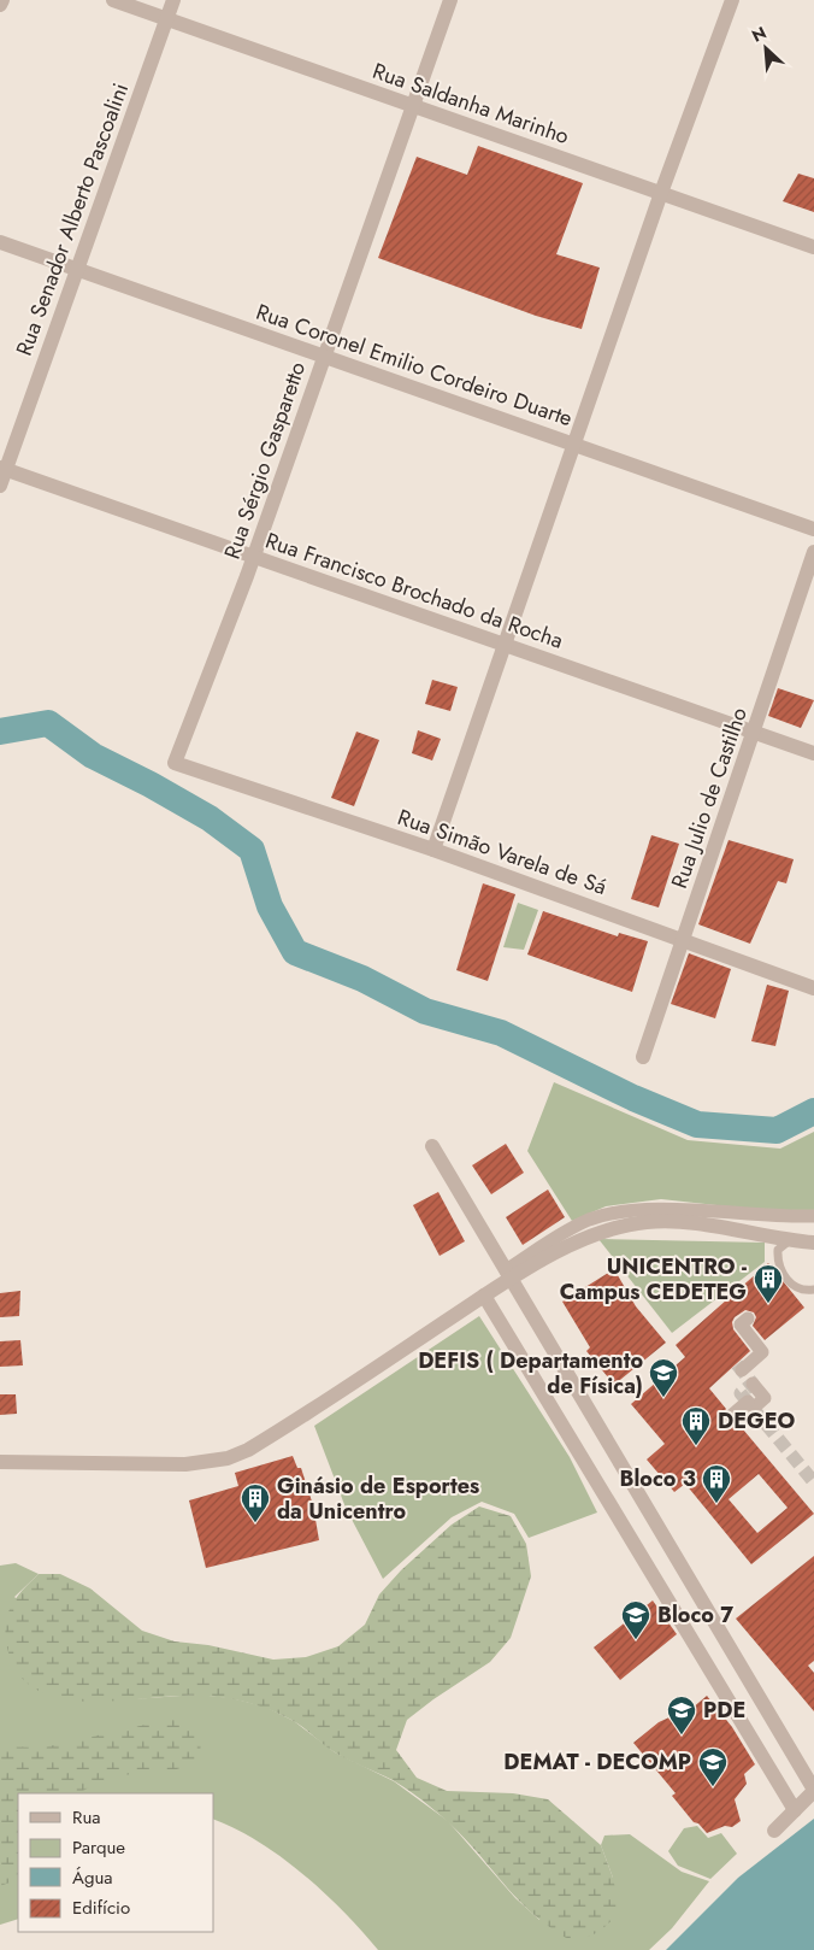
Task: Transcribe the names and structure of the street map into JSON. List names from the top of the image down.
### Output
{
  "streets": {
    "street": [
      "Rua Saldanha Marinho",
      "Rua Senador Alberto Pascoalini",
      "Rua Coronel Emilio Cordeiro Duarte",
      "Rua Sérgio Gasparetto",
      "Rua Francisco Brochado da Rocha",
      "Rua Julio de Castilho",
      "Rua Simão Varela de Sá"
    ]
  },
  "crossings": [
    ["Rua Saldanha Marinho", "Rua Senador Alberto Pascoalini"],
    ["Rua Saldanha Marinho", "Rua Sérgio Gasparetto"],
    ["Rua Senador Alberto Pascoalini", "Rua Coronel Emilio Cordeiro Duarte"],
    ["Rua Senador Alberto Pascoalini", "Rua Francisco Brochado da Rocha"],
    ["Rua Coronel Emilio Cordeiro Duarte", "Rua Sérgio Gasparetto"],
    ["Rua Sérgio Gasparetto", "Rua Francisco Brochado da Rocha"],
    ["Rua Sérgio Gasparetto", "Rua Simão Varela de Sá"],
    ["Rua Francisco Brochado da Rocha", "Rua Julio de Castilho"],
    ["Rua Julio de Castilho", "Rua Simão Varela de Sá"]
  ],
  "places": {
    "building": [
      "UNICENTRO - Campus CEDETEG",
      "DEGEO",
      "Bloco 3",
      "Ginásio de Esportes da Unicentro"
    ],
    "school or university": [
      "DEFIS ( Departamento de Física)",
      "Bloco 7",
      "PDE",
      "DEMAT - DECOMP"
    ]
  },
  "legend": [
    "Rua",
    "Parque",
    "Água",
    "Edifício"
  ],
  "north": "top left"
}
